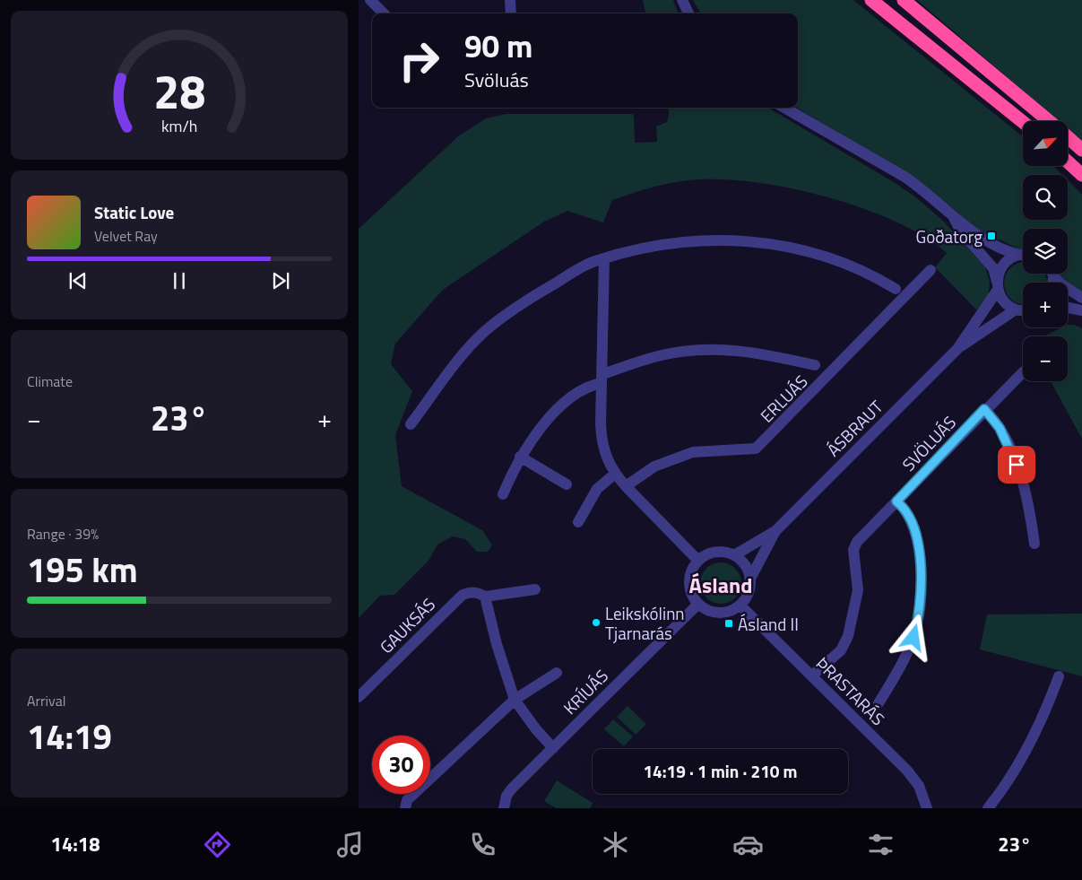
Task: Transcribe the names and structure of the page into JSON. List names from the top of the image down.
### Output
{
  "streets": {
    "street": [
      "ERLUÁS",
      "ÁSBRAUT",
      "SVÖLUÁS",
      "GAUKSÁS",
      "ÞRASTARÁS",
      "KRÍUÁS"
    ]
  },
  "crossings": [
    ["ÁSBRAUT", "ÞRASTARÁS"],
    ["ÁSBRAUT", "KRÍUÁS"],
    ["SVÖLUÁS", "ÞRASTARÁS"],
    ["ÞRASTARÁS", "KRÍUÁS"]
  ],
  "districts": ["Ásland"],
  "places": {
    "transit": ["Goðatorg", "Ásland II"],
    "other": ["Leikskólinn Tjarnarás"]
  },
  "north": "top right",
  "page": {
    "turn": ["90 m", "Svöluás"],
    "map_buttons": ["+", "−"],
    "song": ["Static Love", "Velvet Ray"],
    "tile": [
      "Climate",
      ["Range · 39%", "195 km"],
      ["Arrival", "14:19"]
    ],
    "heat": ["−", "23°", "+"],
    "limit": "30",
    "trip": "14:19 · 1 min · 210 m",
    "tabs": ["14:18", "23°"],
    "gauge": ["28", "km/h"]
  }
}
